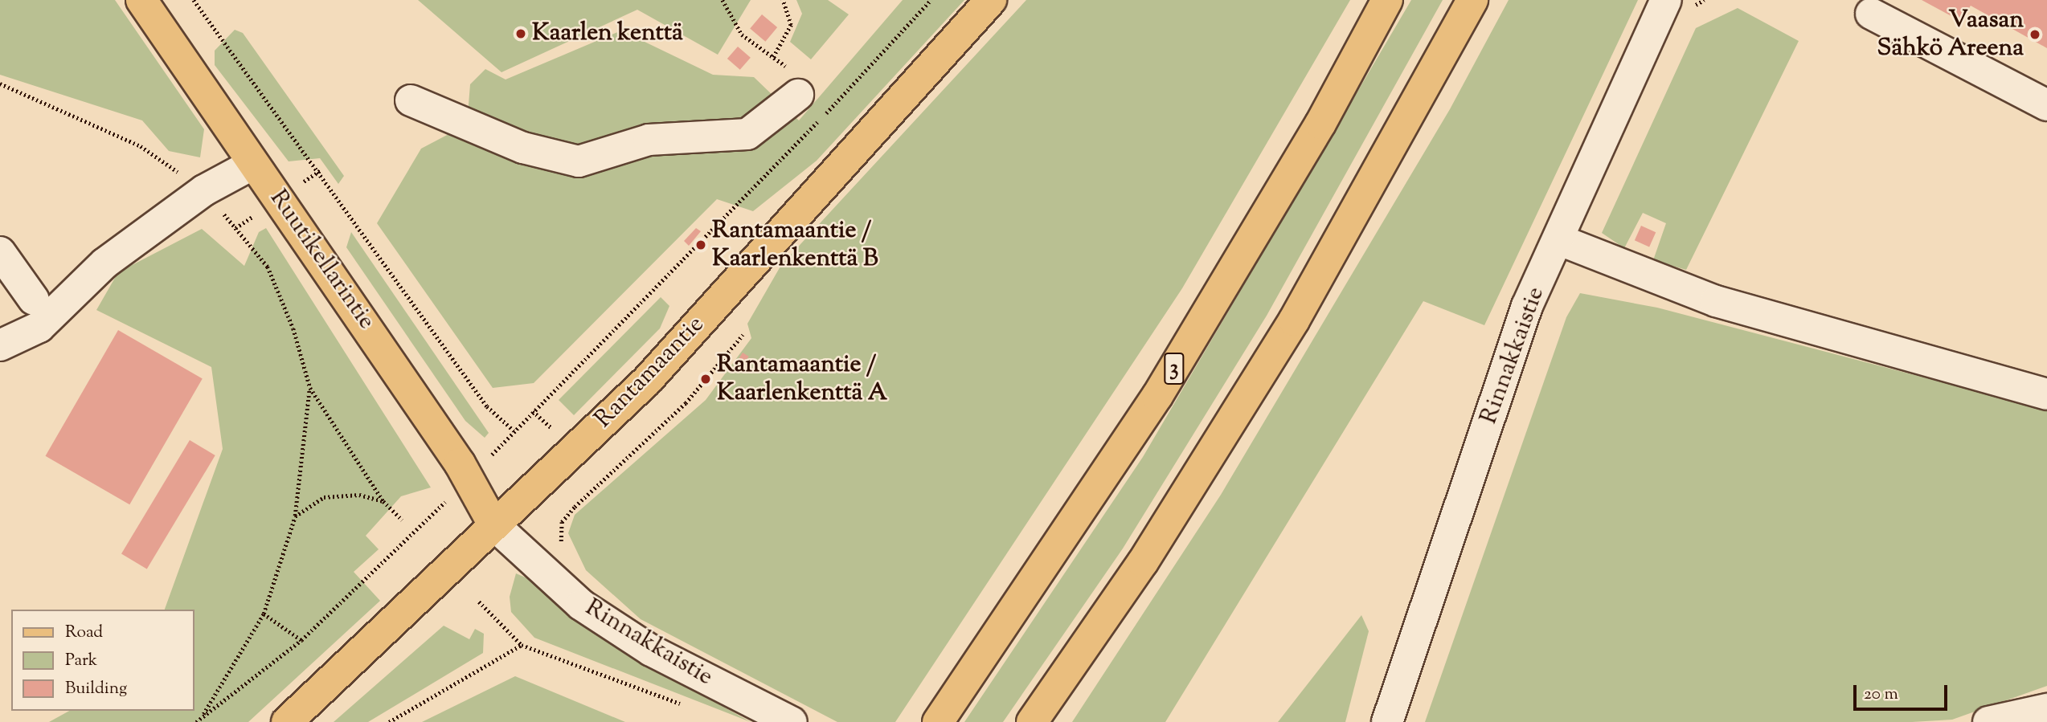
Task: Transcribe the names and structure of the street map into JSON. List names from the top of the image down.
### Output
{
  "streets": {
    "main road": ["Ruutikellarintie", "3", "Rantamaantie"],
    "street": ["Rinnakkaistie"]
  },
  "crossings": [
    ["Ruutikellarintie", "Rinnakkaistie"],
    ["Ruutikellarintie", "Rantamaantie"],
    ["Rinnakkaistie", "Rantamaantie"]
  ],
  "places": [
    "Kaarlen kenttä",
    "Vaasan Sähkö Areena",
    "Rantamaantie / Kaarlenkenttä B",
    "Rantamaantie / Kaarlenkenttä A"
  ],
  "legend": ["Road", "Park", "Building"],
  "scale_bar": "20 m"
}
